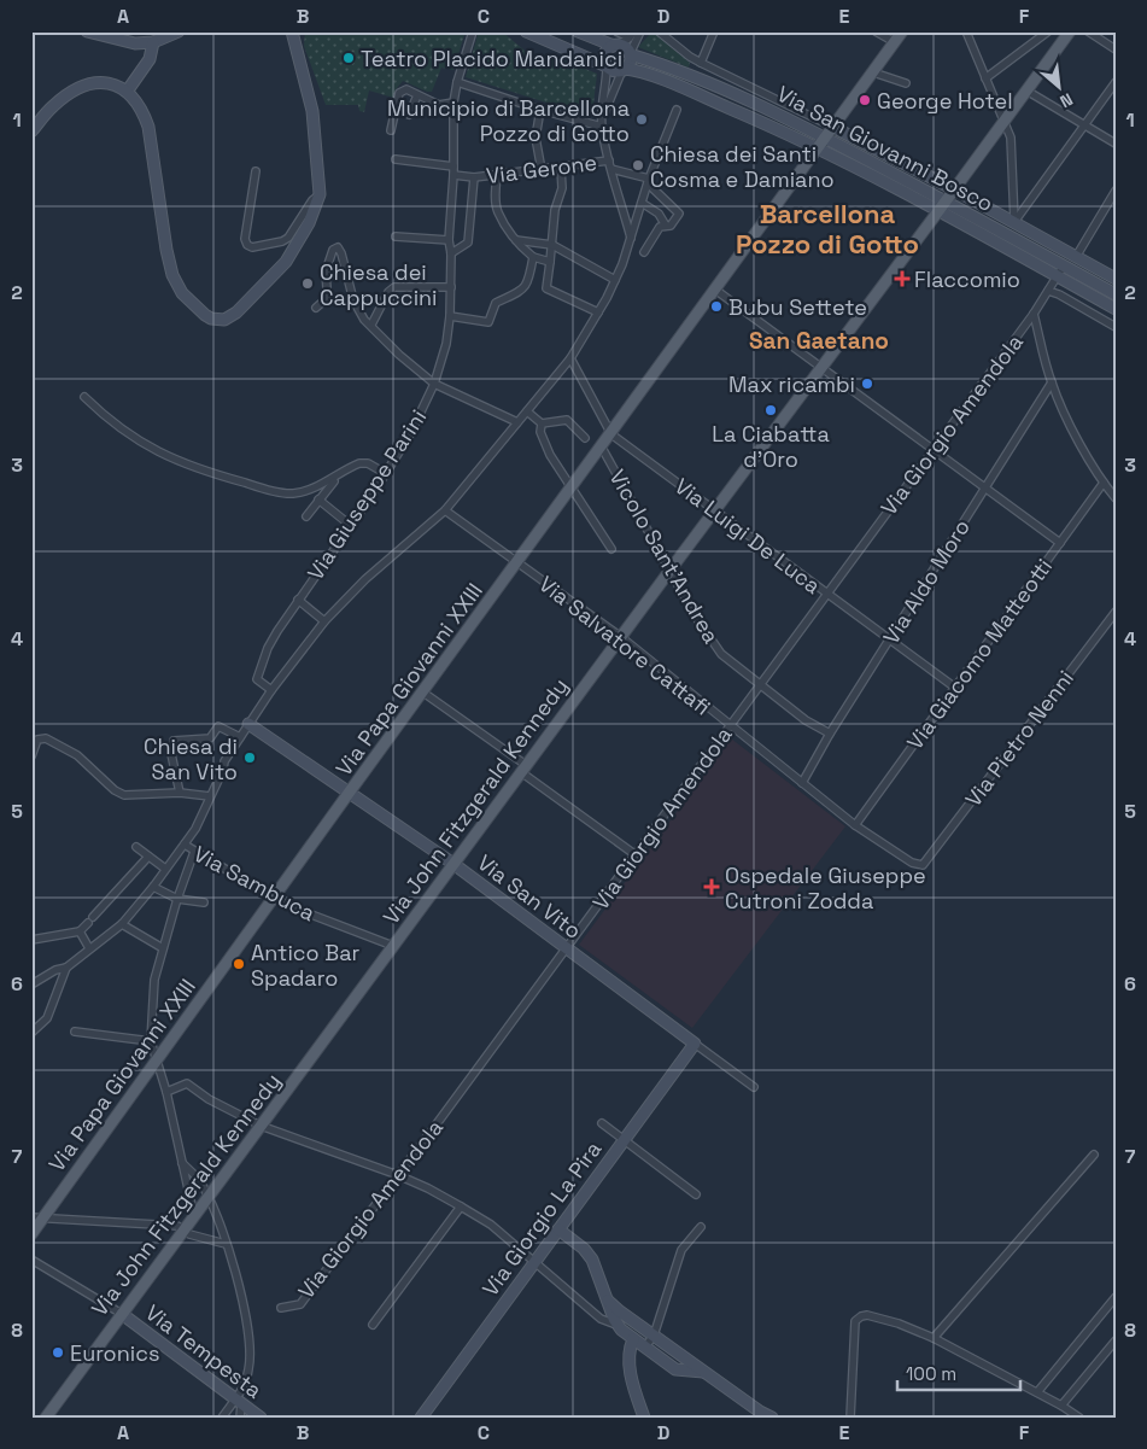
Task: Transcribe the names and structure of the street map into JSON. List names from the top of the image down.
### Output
{
  "streets": {
    "main road": ["Via Papa Giovanni XXIII", "Via John Fitzgerald Kennedy"],
    "street": [
      "Via San Giovanni Bosco",
      "Via Gerone",
      "Via Giorgio Amendola",
      "Via Giuseppe Parini",
      "Via Luigi De Luca",
      "Vicolo Sant'Andrea",
      "Via Aldo Moro",
      "Via Salvatore Cattafi",
      "Via Giacomo Matteotti",
      "Via Pietro Nenni",
      "Via Sambuca",
      "Via San Vito",
      "Via Giorgio La Pira",
      "Via Tempesta"
    ]
  },
  "crossings": [
    ["Via San Giovanni Bosco", "Via Giorgio Amendola"],
    ["Via San Giovanni Bosco", "Via Papa Giovanni XXIII"],
    ["Via San Giovanni Bosco", "Via John Fitzgerald Kennedy"],
    ["Via Gerone", "Via Giuseppe Parini"],
    ["Via Giorgio Amendola", "Via Luigi De Luca"],
    ["Via Giorgio Amendola", "Vicolo Sant'Andrea"],
    ["Via Giorgio Amendola", "Via Salvatore Cattafi"],
    ["Via Giorgio Amendola", "Via San Vito"],
    ["Via Luigi De Luca", "Via Aldo Moro"],
    ["Via Luigi De Luca", "Via Giacomo Matteotti"],
    ["Via Luigi De Luca", "Via Papa Giovanni XXIII"],
    ["Via Luigi De Luca", "Via John Fitzgerald Kennedy"],
    ["Vicolo Sant'Andrea", "Via Aldo Moro"],
    ["Vicolo Sant'Andrea", "Via Papa Giovanni XXIII"],
    ["Vicolo Sant'Andrea", "Via John Fitzgerald Kennedy"],
    ["Via Aldo Moro", "Via Salvatore Cattafi"],
    ["Via Salvatore Cattafi", "Via Giacomo Matteotti"],
    ["Via Salvatore Cattafi", "Via Papa Giovanni XXIII"],
    ["Via Salvatore Cattafi", "Via Pietro Nenni"],
    ["Via Salvatore Cattafi", "Via John Fitzgerald Kennedy"],
    ["Via Papa Giovanni XXIII", "Via Sambuca"],
    ["Via Papa Giovanni XXIII", "Via San Vito"],
    ["Via John Fitzgerald Kennedy", "Via Sambuca"],
    ["Via John Fitzgerald Kennedy", "Via San Vito"],
    ["Via John Fitzgerald Kennedy", "Via Tempesta"],
    ["Via San Vito", "Via Giorgio La Pira"]
  ],
  "districts": ["Barcellona Pozzo di Gotto", "San Gaetano"],
  "places": {
    "other": [
      "Teatro Placido Mandanici",
      "George Hotel",
      "Municipio di Barcellona Pozzo di Gotto",
      "Chiesa dei Santi Cosma e Damiano",
      "Chiesa dei Cappuccini",
      "Bubu Settete",
      "Max ricambi",
      "La Ciabatta d'Oro",
      "Chiesa di San Vito",
      "Antico Bar Spadaro",
      "Euronics"
    ],
    "health": ["Flaccomio", "Ospedale Giuseppe Cutroni Zodda"]
  },
  "scale_bar": "100 m",
  "north": "bottom right",
  "grid": {
    "columns": [
      "A",
      "B",
      "C",
      "D",
      "E",
      "F"
    ],
    "rows": [
      "1",
      "2",
      "3",
      "4",
      "5",
      "6",
      "7",
      "8"
    ]
  }
}
